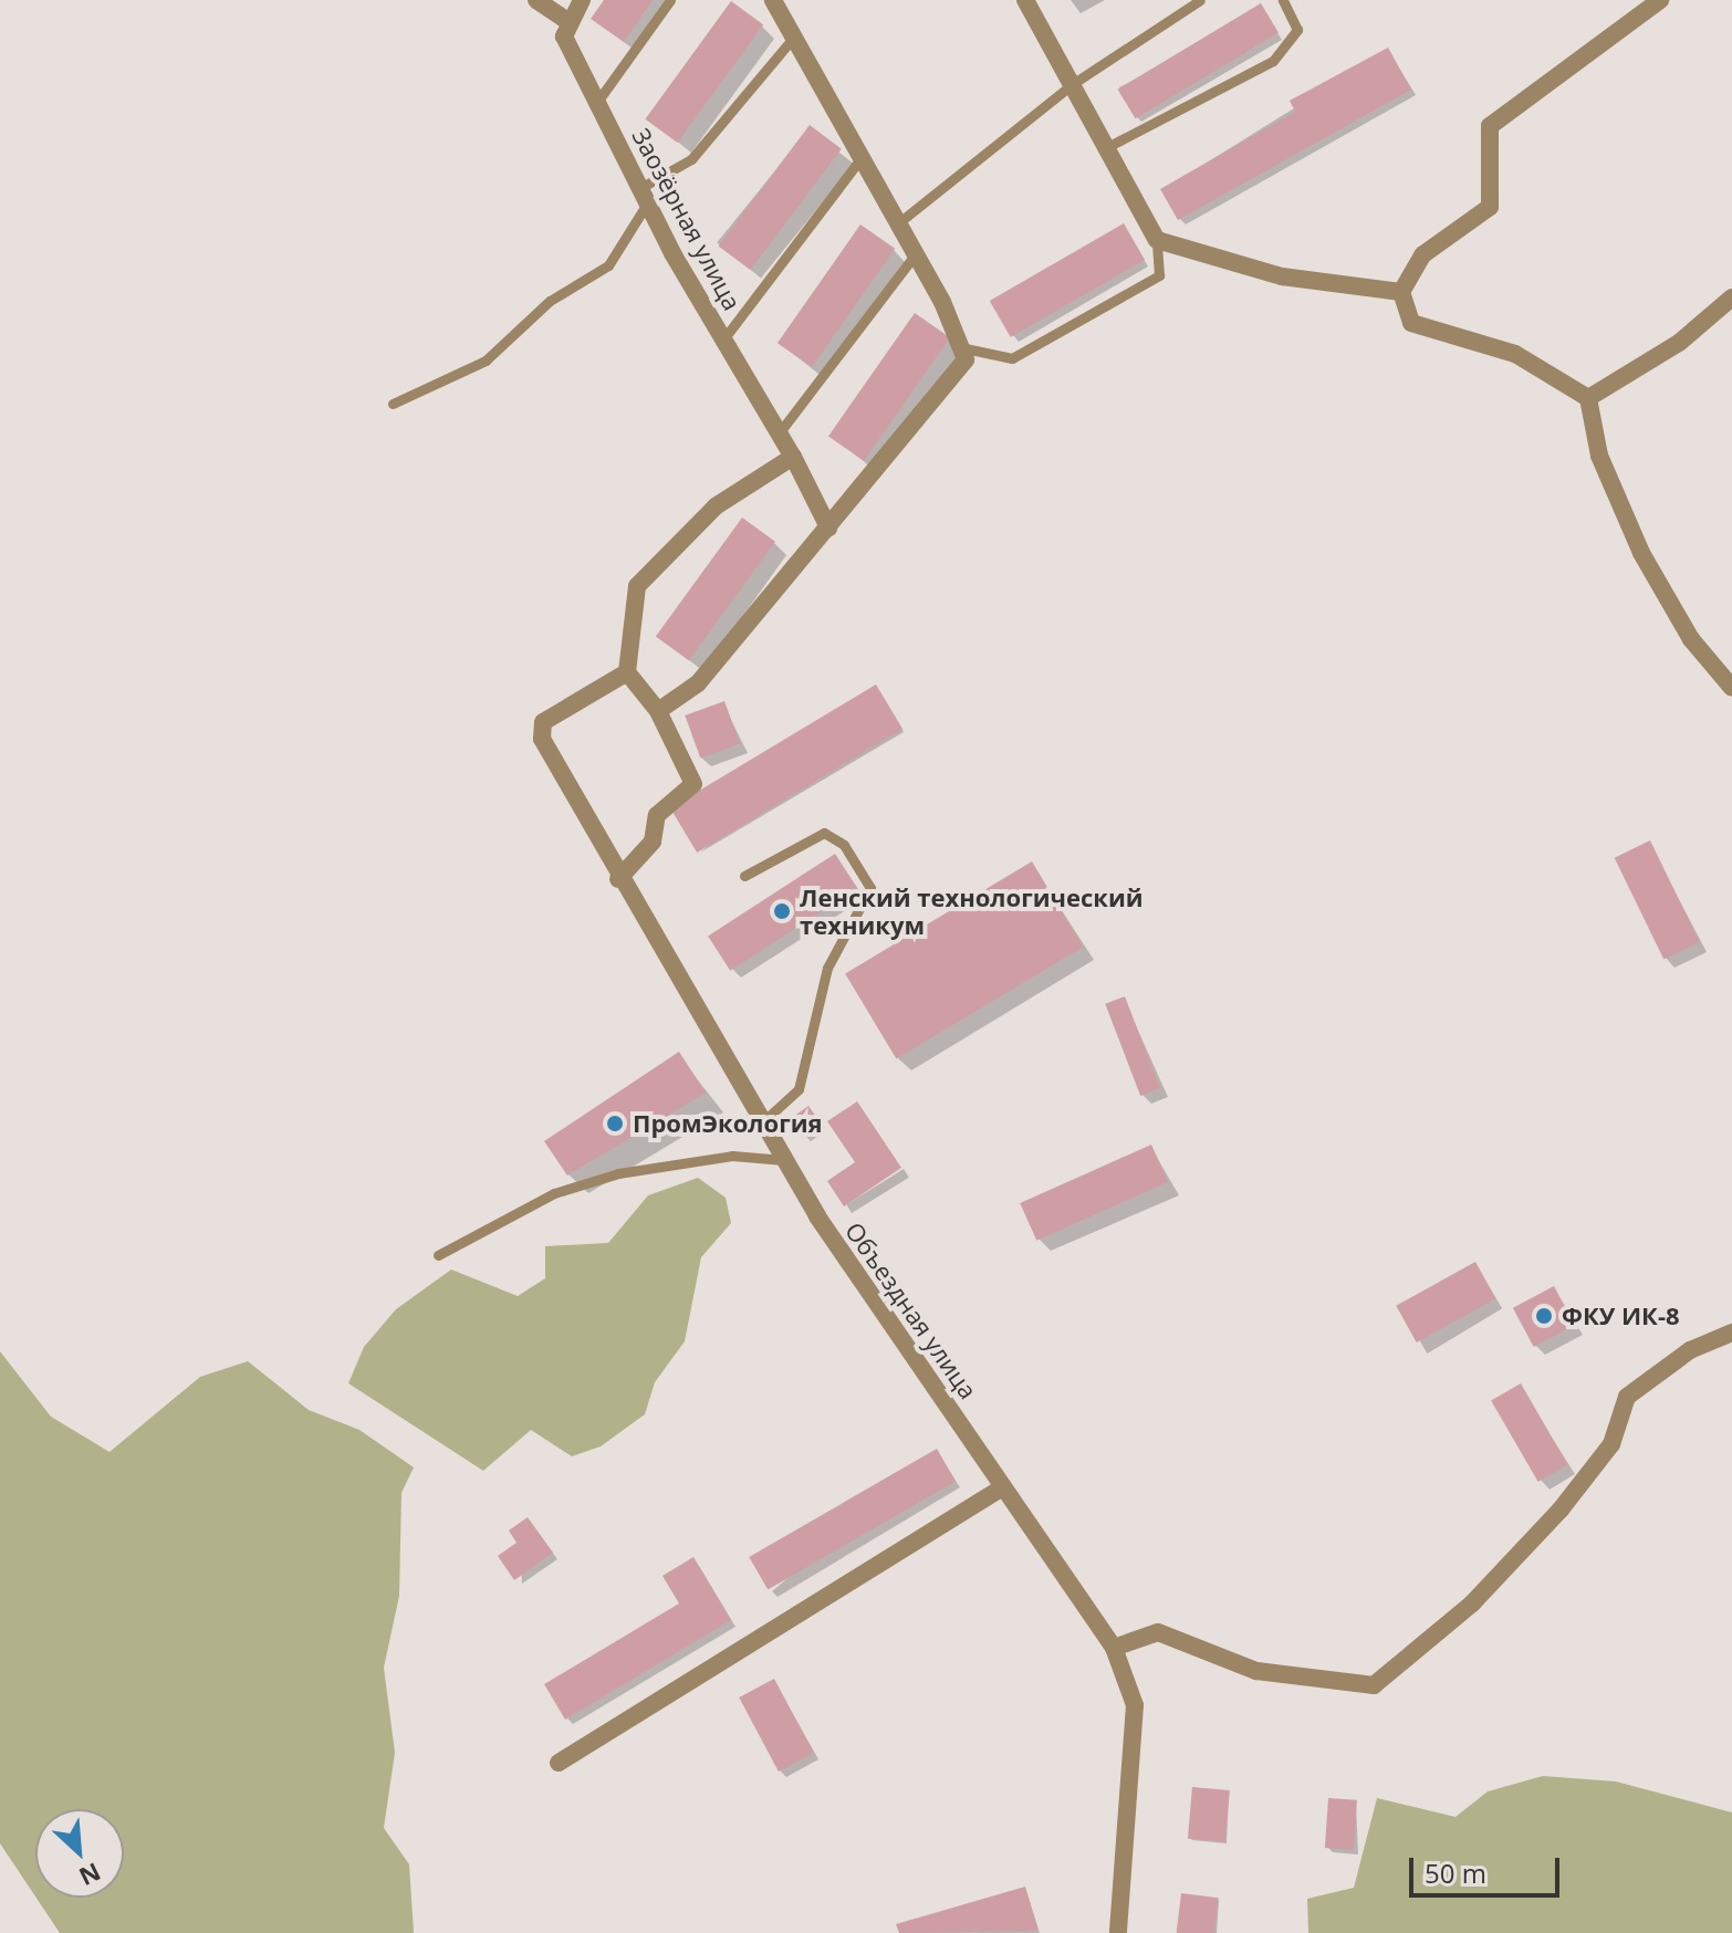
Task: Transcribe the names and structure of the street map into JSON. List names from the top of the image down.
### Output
{
  "streets": {
    "street": ["Заозёрная улица", "Объездная улица"]
  },
  "places": ["Ленский технологический техникум", "ПромЭкология", "ФКУ ИК-8"],
  "scale_bar": "50 m",
  "north": "bottom right"
}
